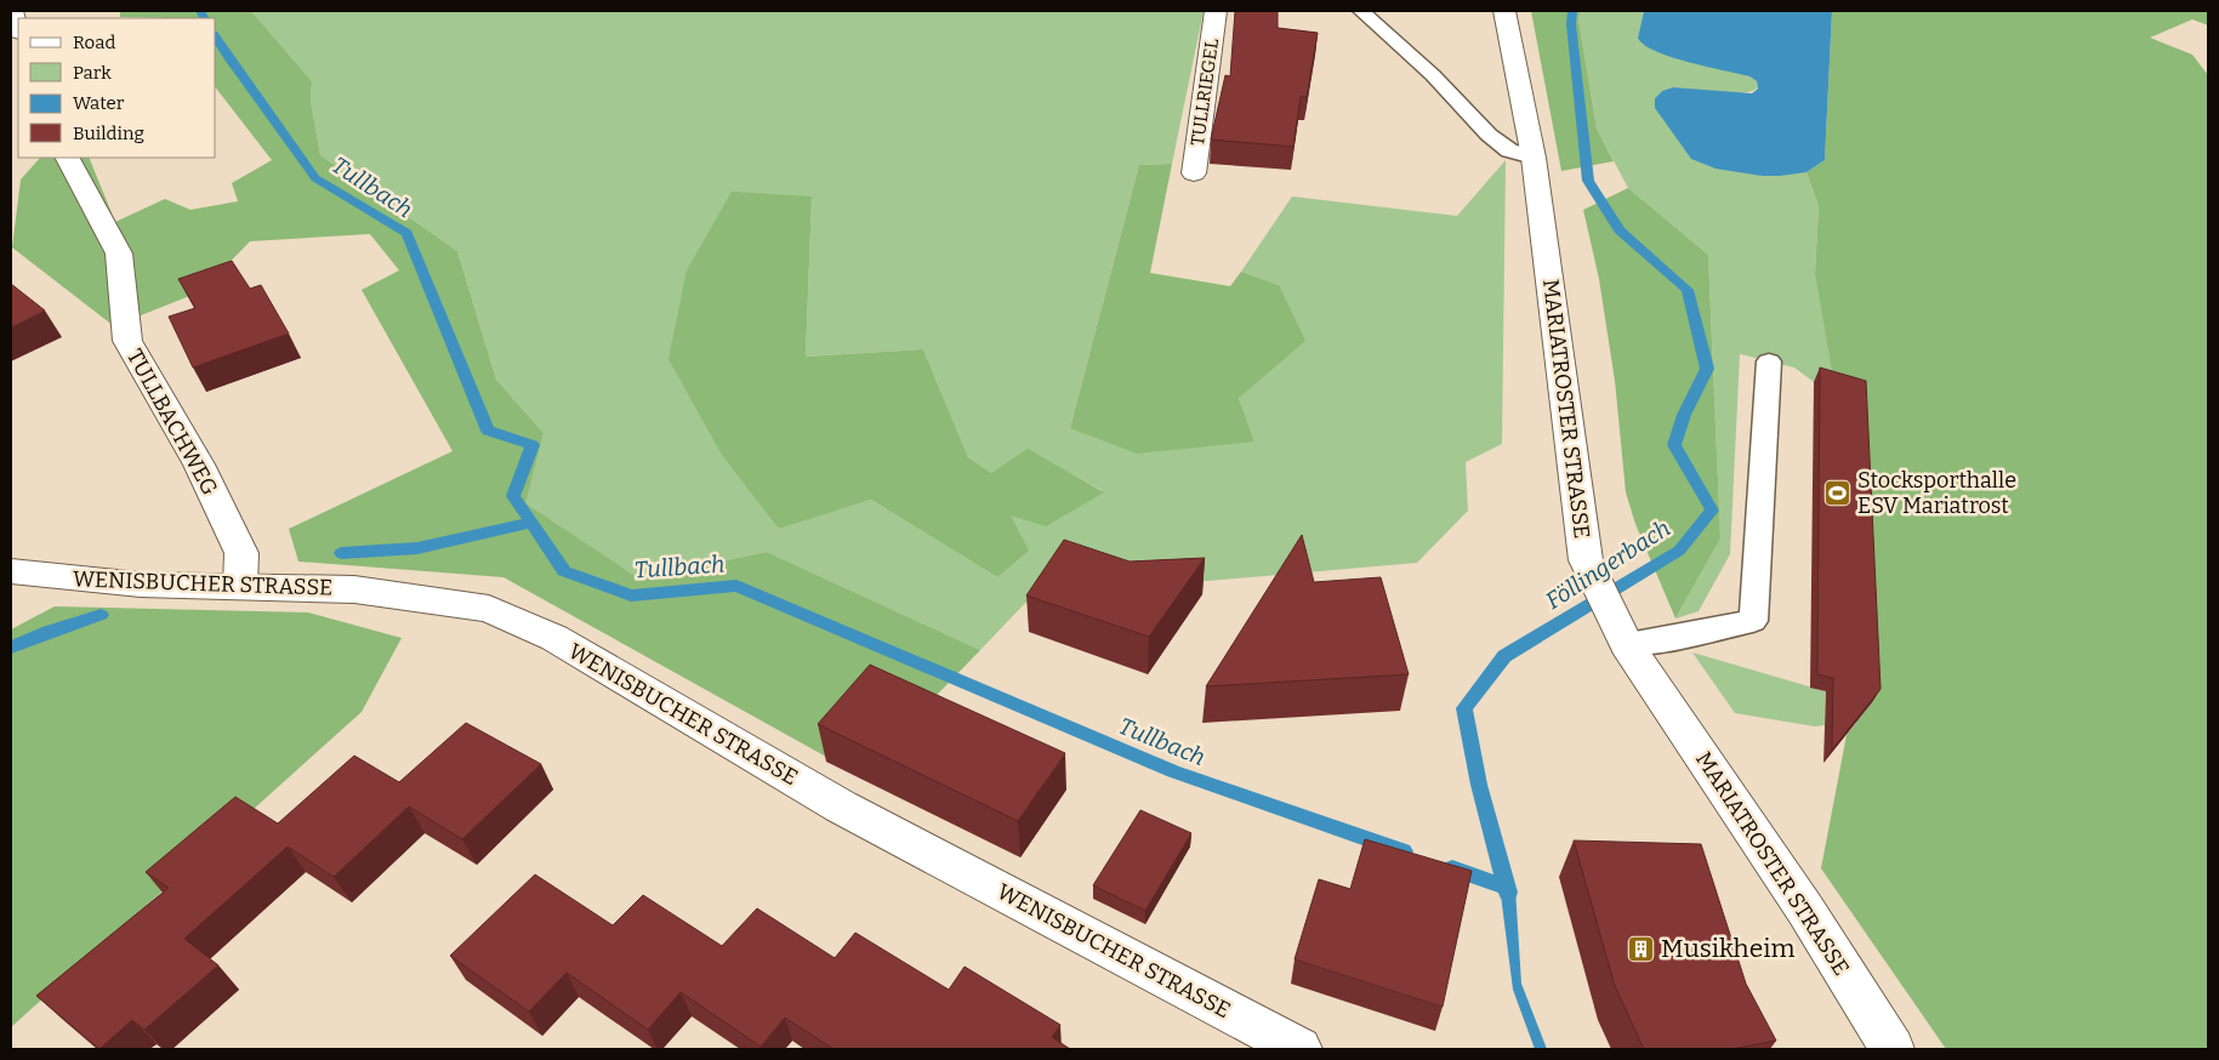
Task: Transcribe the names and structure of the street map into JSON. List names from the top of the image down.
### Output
{
  "streets": {
    "street": [
      "TULLRIEGEL",
      "MARIATROSTER STRASSE",
      "TULLBACHWEG",
      "WENISBUCHER STRASSE"
    ]
  },
  "crossings": [
    ["TULLBACHWEG", "WENISBUCHER STRASSE"]
  ],
  "water": ["Tullbach", "Föllingerbach"],
  "places": {
    "sports": ["Stocksporthalle ESV Mariatrost"],
    "building": ["Musikheim"]
  },
  "legend": [
    "Road",
    "Park",
    "Water",
    "Building"
  ]
}
